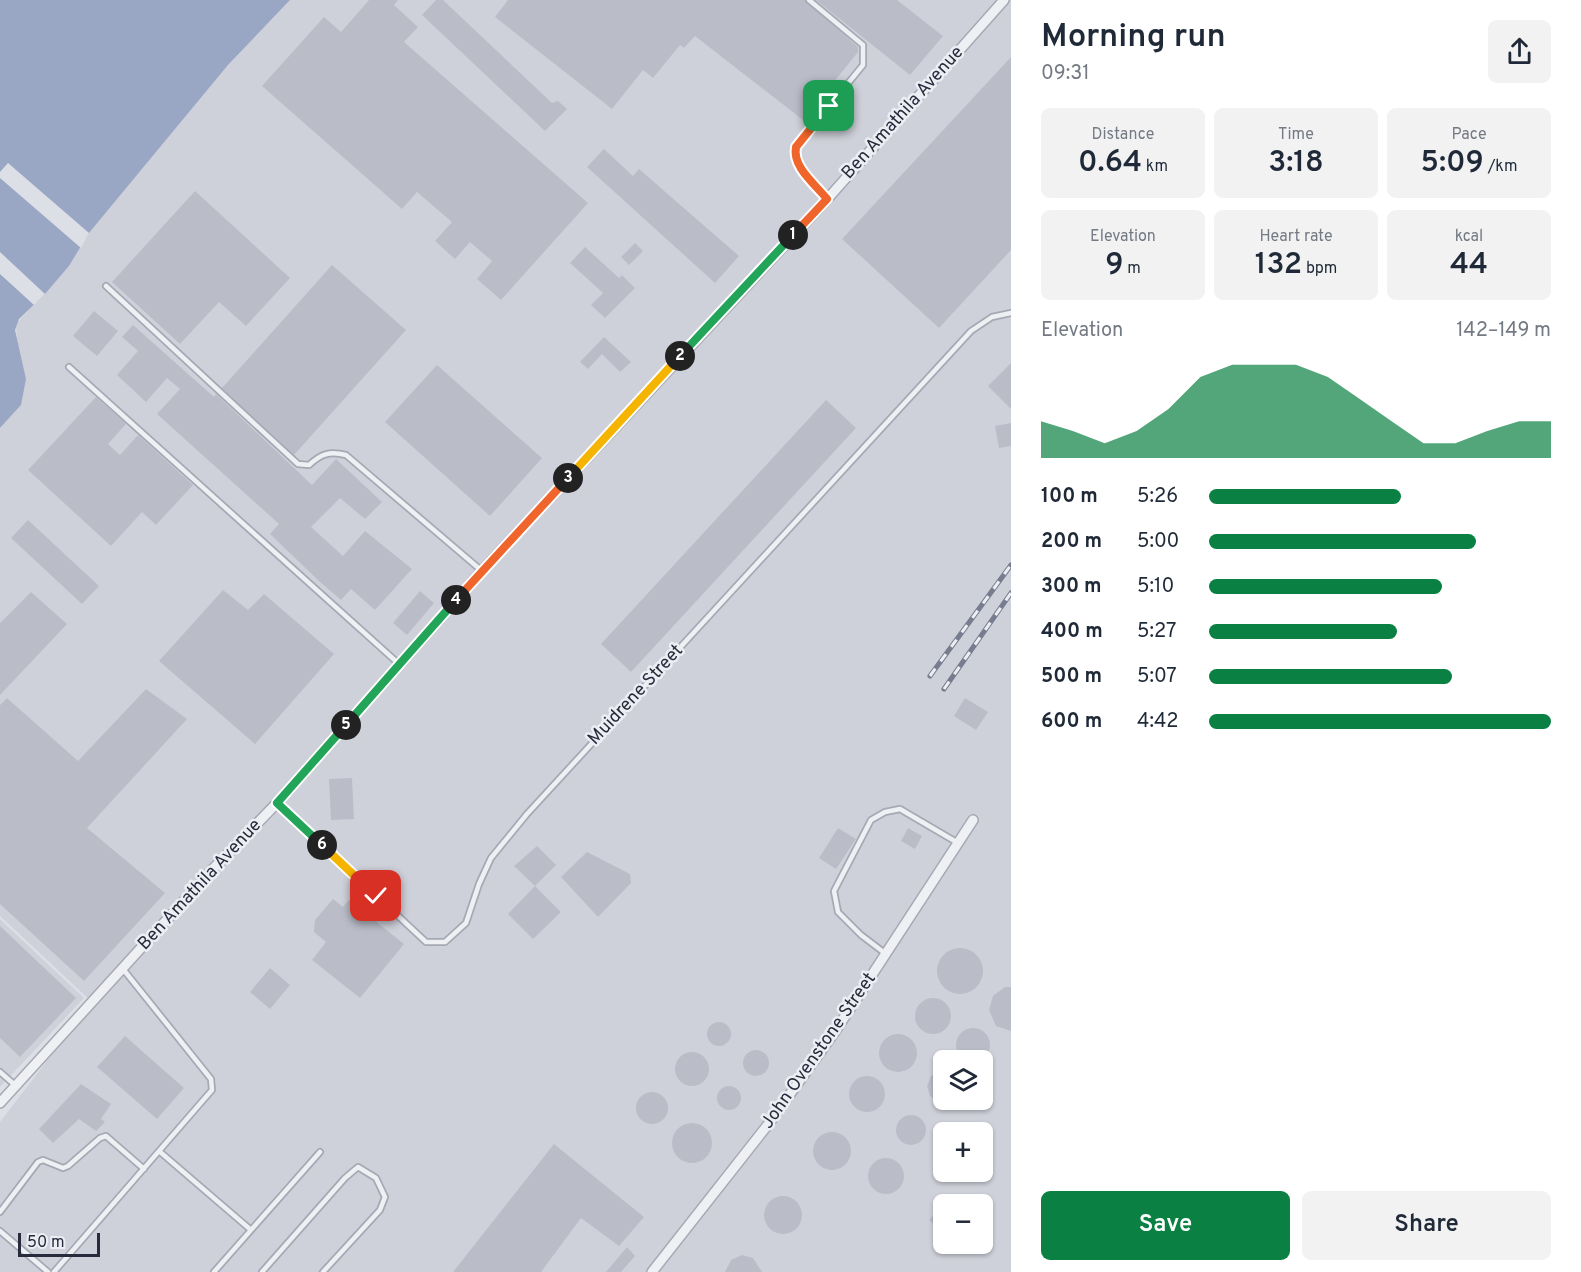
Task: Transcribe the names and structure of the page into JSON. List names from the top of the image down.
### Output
{
  "streets": {
    "street": ["Ben Amathila Avenue", "John Ovenstone Street"],
    "lane": ["Muidrene Street"]
  },
  "crossings": [
    ["Ben Amathila Avenue", "Muidrene Street"]
  ],
  "scale_bar": "50 m",
  "page": {
    "heading": ["Morning run", "09:31"],
    "stats": [
      ["Distance", "0.64 km"],
      ["Time", "3:18"],
      ["Pace", "5:09 /km"],
      ["Elevation", "9 m"],
      ["Heart rate", "132 bpm"],
      ["kcal", "44"]
    ],
    "pins": [
      "1",
      "2",
      "3",
      "4",
      "5",
      "6"
    ],
    "chart": ["Elevation", "142–149 m"],
    "list": [
      {
        "name": "100 m",
        "note": "5:26"
      },
      {
        "name": "200 m",
        "note": "5:00"
      },
      {
        "name": "300 m",
        "note": "5:10"
      },
      {
        "name": "400 m",
        "note": "5:27"
      },
      {
        "name": "500 m",
        "note": "5:07"
      },
      {
        "name": "600 m",
        "note": "4:42"
      }
    ],
    "map_buttons": ["+", "−"],
    "buttons": ["Save", "Share"],
    "scale": "50 m"
  }
}
